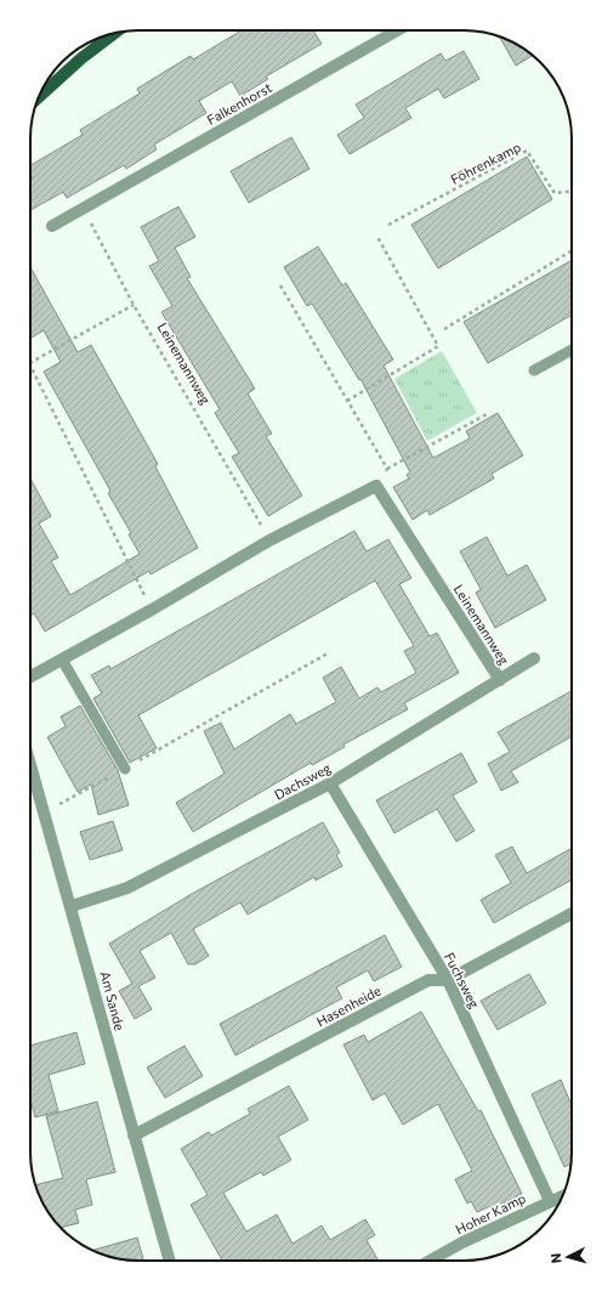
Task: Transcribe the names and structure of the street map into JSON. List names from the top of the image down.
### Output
{
  "streets": {
    "street": [
      "Falkenhorst",
      "Leinemannweg",
      "Dachsweg",
      "Fuchsweg",
      "Am Sande",
      "Hasenheide",
      "Hoher Kamp"
    ],
    "path": ["Föhrenkamp"]
  },
  "crossings": [
    ["Leinemannweg", "Dachsweg"],
    ["Dachsweg", "Fuchsweg"],
    ["Dachsweg", "Am Sande"],
    ["Fuchsweg", "Hasenheide"],
    ["Fuchsweg", "Hoher Kamp"],
    ["Am Sande", "Hasenheide"]
  ],
  "north": "left"
}
